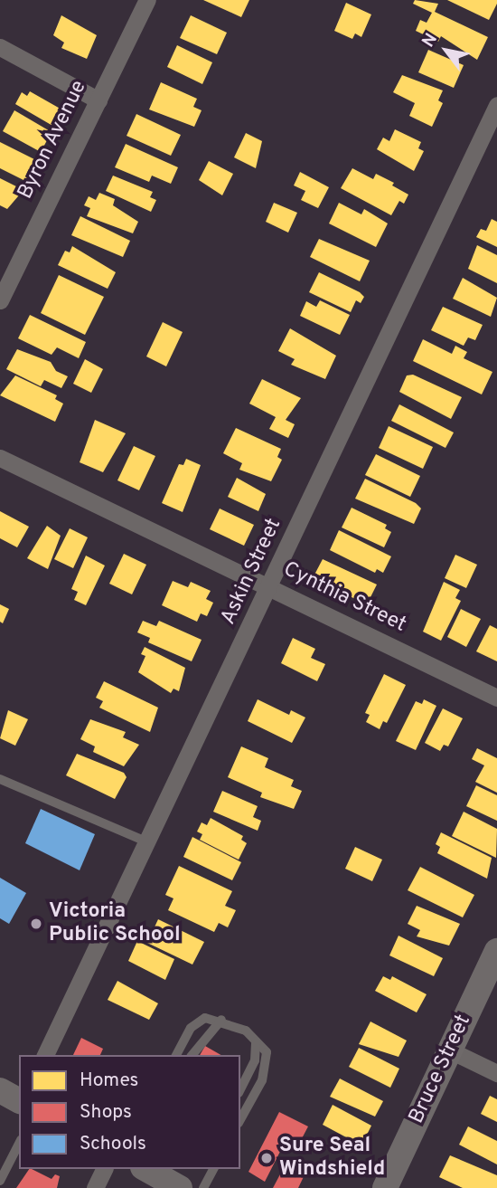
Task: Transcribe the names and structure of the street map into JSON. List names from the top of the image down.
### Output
{
  "streets": {
    "street": [
      "Byron Avenue",
      "Askin Street",
      "Cynthia Street",
      "Bruce Street"
    ]
  },
  "crossings": [
    ["Askin Street", "Cynthia Street"]
  ],
  "places": ["Victoria Public School", "Sure Seal Windshield"],
  "legend": ["Homes", "Shops", "Schools"],
  "north": "top left"
}
